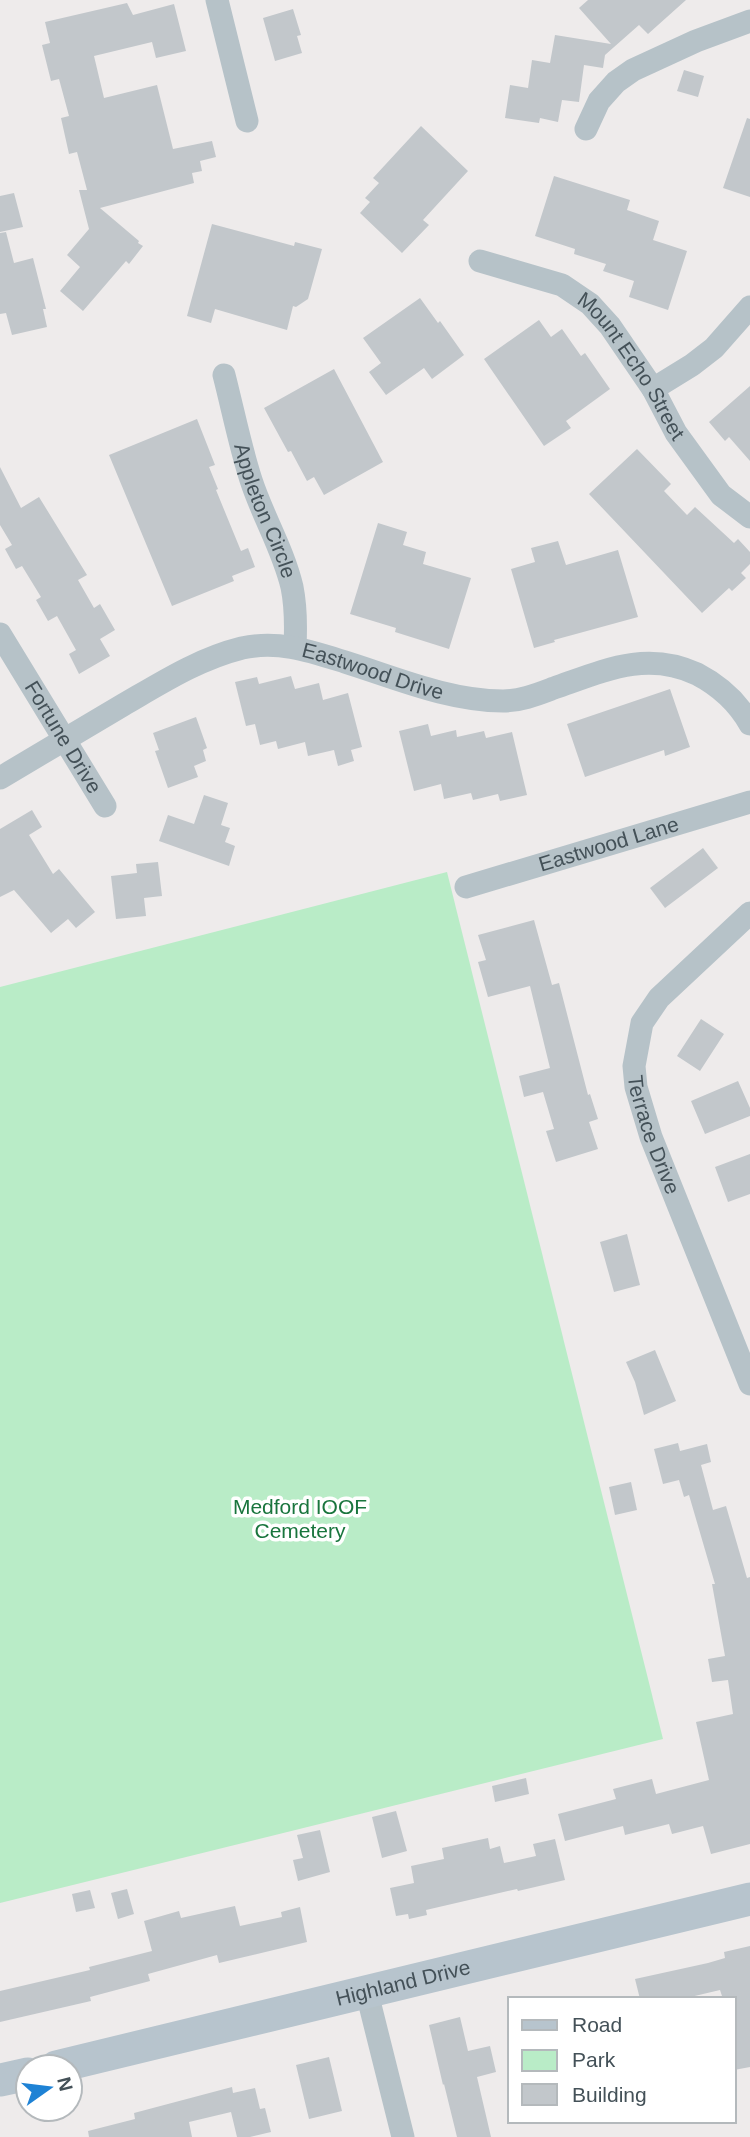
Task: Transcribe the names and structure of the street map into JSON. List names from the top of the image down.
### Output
{
  "streets": {
    "main road": ["Highland Drive"],
    "street": [
      "Mount Echo Street",
      "Appleton Circle",
      "Eastwood Drive",
      "Fortune Drive",
      "Eastwood Lane",
      "Terrace Drive"
    ]
  },
  "crossings": [
    ["Appleton Circle", "Eastwood Drive"],
    ["Eastwood Drive", "Fortune Drive"]
  ],
  "parks": ["Medford IOOF Cemetery"],
  "legend": ["Road", "Park", "Building"],
  "north": "right"
}
